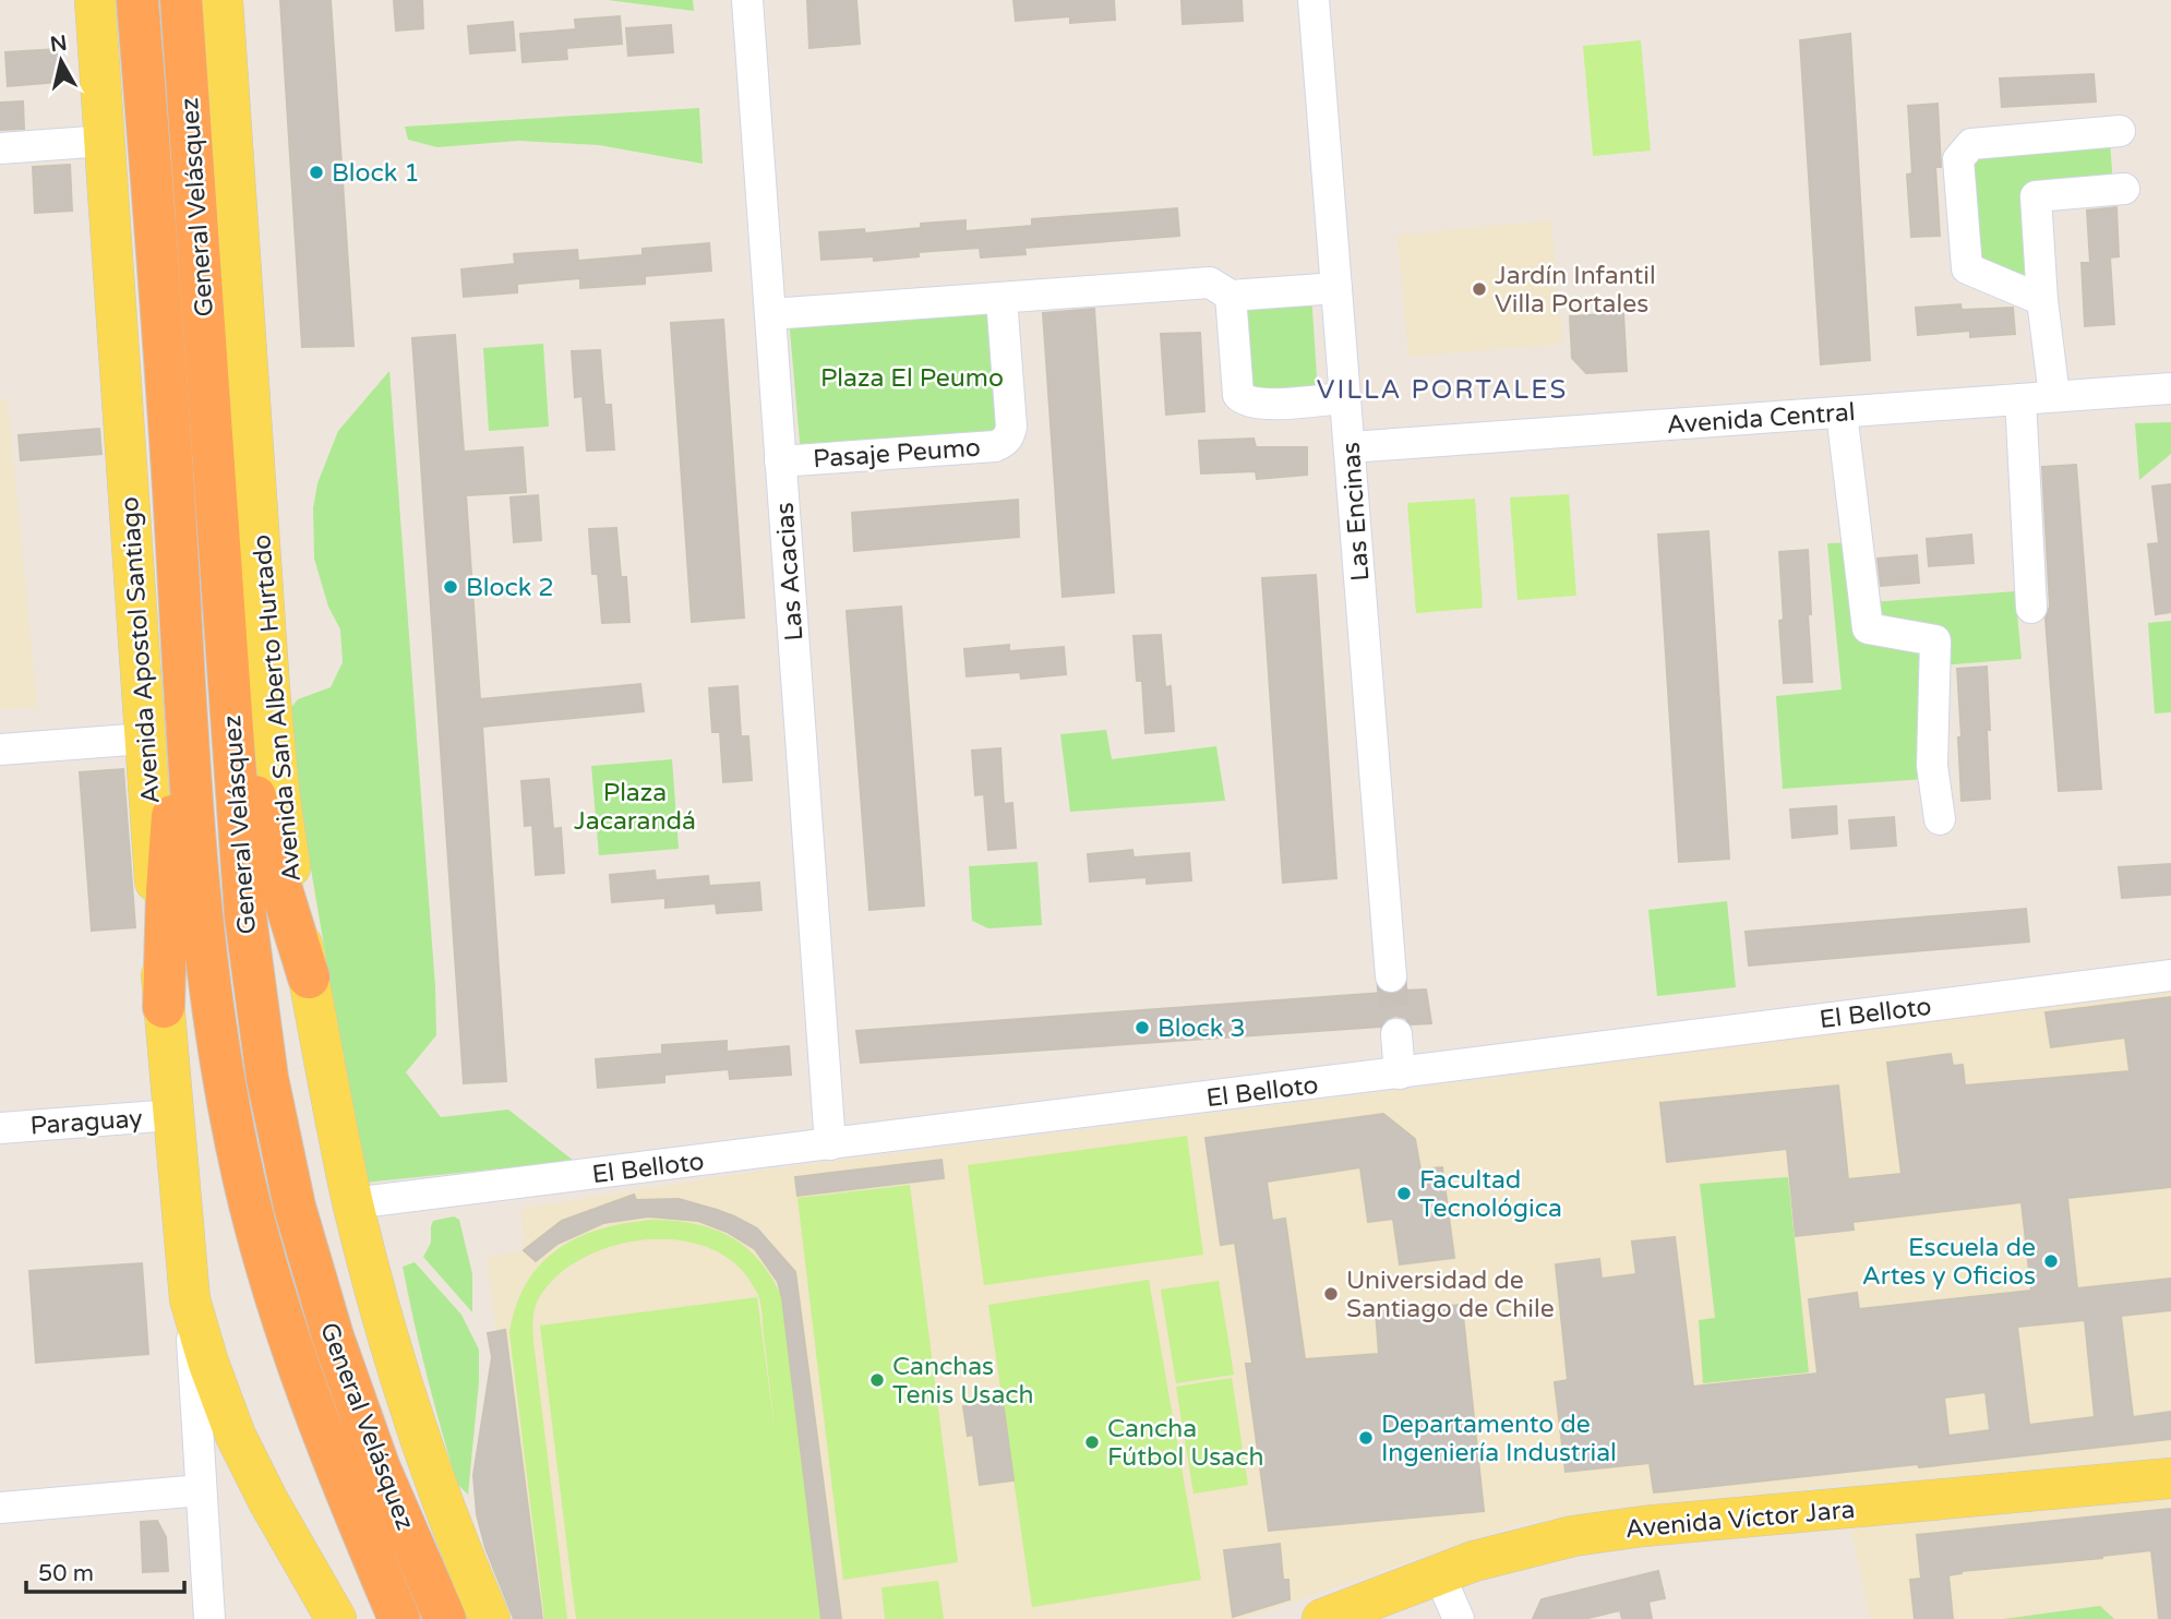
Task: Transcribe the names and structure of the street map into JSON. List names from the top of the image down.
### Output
{
  "streets": {
    "highway": ["General Velásquez"],
    "main road": ["Avenida Apostol Santiago", "Avenida San Alberto Hurtado", "Avenida Víctor Jara"],
    "street": [
      "Avenida Central",
      "Pasaje Peumo",
      "Las Encinas",
      "Las Acacias",
      "El Belloto",
      "Paraguay"
    ]
  },
  "crossings": [
    ["Avenida Central", "Las Encinas"],
    ["Pasaje Peumo", "Las Acacias"],
    ["Las Acacias", "El Belloto"],
    ["Avenida Apostol Santiago", "Paraguay"],
    ["Avenida San Alberto Hurtado", "El Belloto"]
  ],
  "districts": ["VILLA PORTALES"],
  "parks": ["Plaza El Peumo", "Plaza Jacarandá"],
  "places": [
    "Block 1",
    "Jardín Infantil Villa Portales",
    "Block 2",
    "Block 3",
    "Facultad Tecnológica",
    "Escuela de Artes y Oficios",
    "Universidad de Santiago de Chile",
    "Canchas Tenis Usach",
    "Departamento de Ingeniería Industrial",
    "Cancha Fútbol Usach"
  ],
  "scale_bar": "50 m",
  "north": "top"
}
